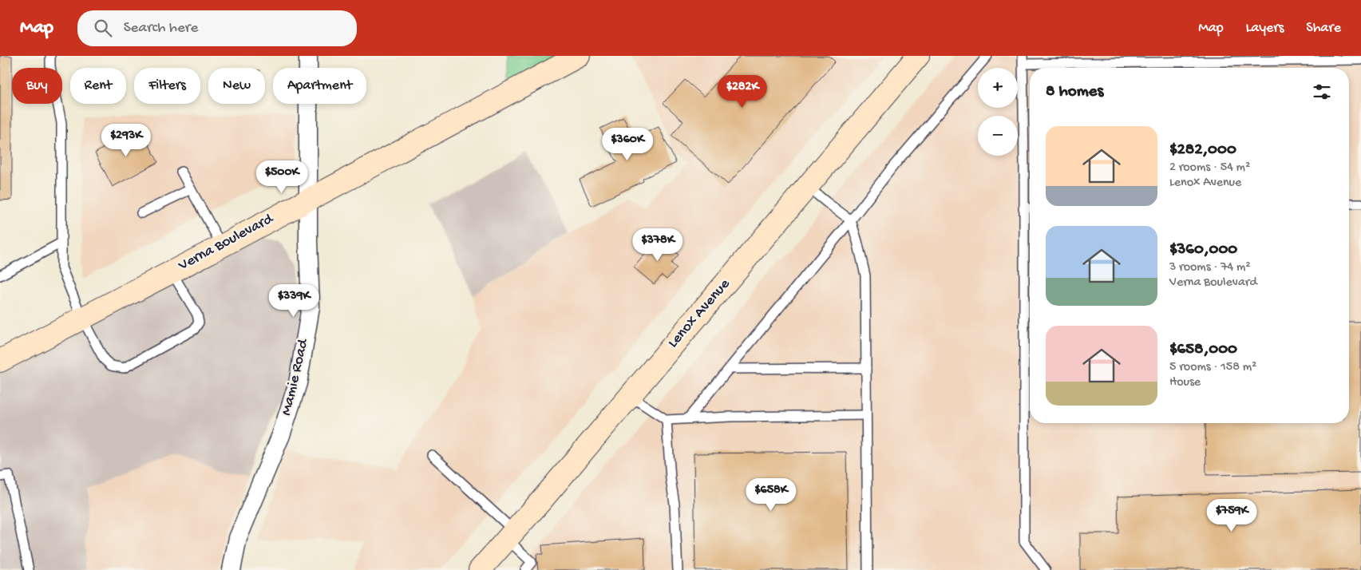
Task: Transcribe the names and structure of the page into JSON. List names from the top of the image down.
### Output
{
  "streets": {
    "main road": ["Verna Boulevard", "Lenox Avenue"],
    "street": ["Mamie Road"]
  },
  "crossings": [
    ["Verna Boulevard", "Mamie Road"]
  ],
  "page": {
    "header": "Map",
    "search": "Search here",
    "nav": ["Map", "Layers", "Share"],
    "map_buttons": ["+", "−"],
    "chip": [
      "Buy",
      "Rent",
      "Filters",
      "New",
      "Apartment"
    ],
    "heading": "8 homes",
    "price": [
      "$282K",
      "$293K",
      "$360K",
      "$500K",
      "$378K",
      "$339K",
      "$658K",
      "$759K"
    ],
    "list": [
      {
        "name": "$282,000",
        "note": "2 rooms · 54 m² · Lenox Avenue"
      },
      {
        "name": "$360,000",
        "note": "3 rooms · 74 m² · Verna Boulevard"
      },
      {
        "name": "$658,000",
        "note": "5 rooms · 158 m² · House"
      }
    ]
  }
}
